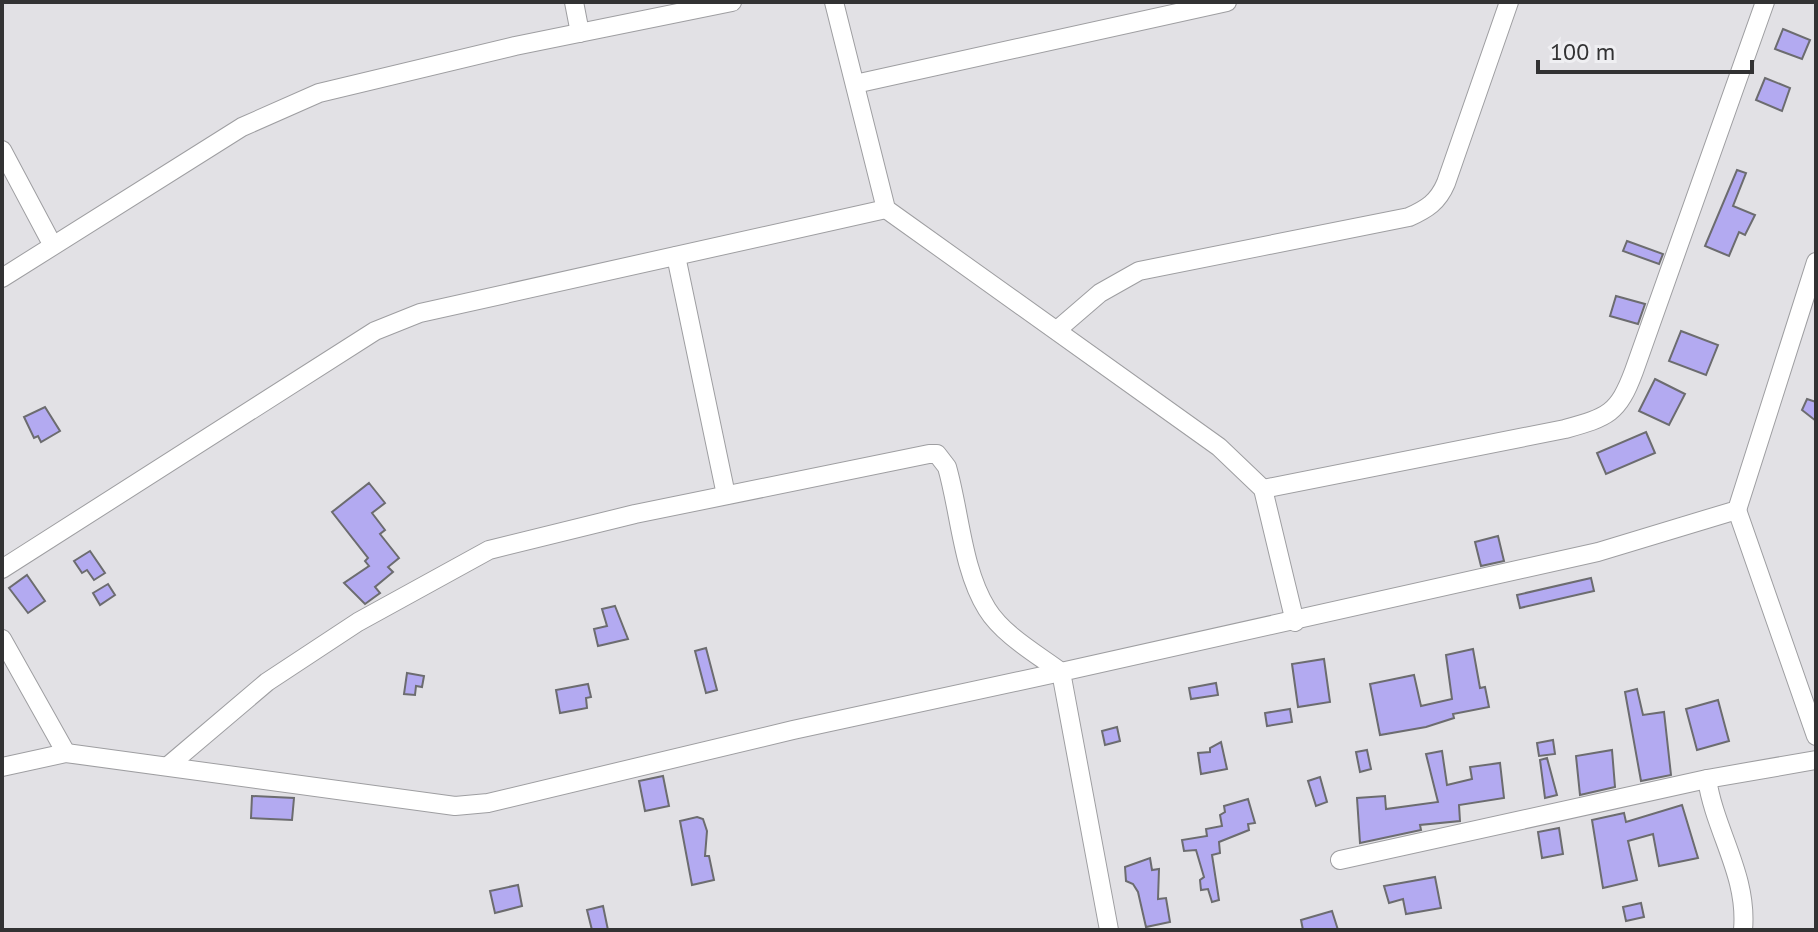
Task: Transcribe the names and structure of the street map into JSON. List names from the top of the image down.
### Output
{
  "scale_bar": "100 m"
}
